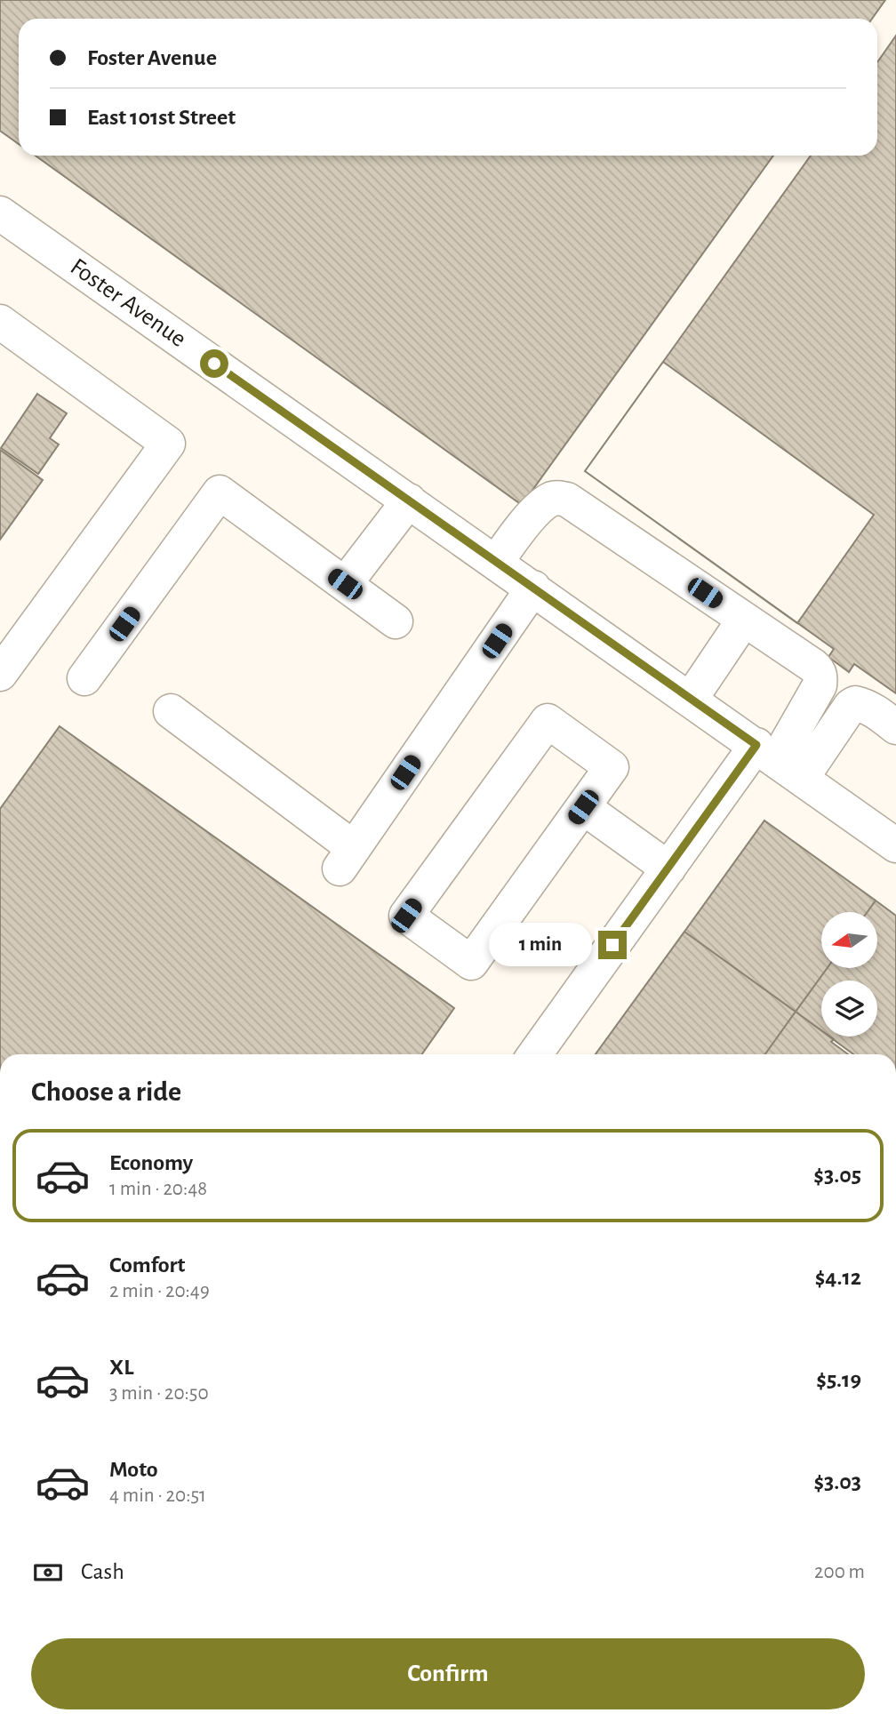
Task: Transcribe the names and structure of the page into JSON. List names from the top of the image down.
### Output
{
  "streets": {
    "street": ["Foster Avenue"]
  },
  "north": "left",
  "page": {
    "banner": ["Foster Avenue", "East 101st Street"],
    "bubble": "1 min",
    "heading": "Choose a ride",
    "list": [
      {
        "name": "Economy",
        "note": "1 min · 20:48",
        "value": "$3.05"
      },
      {
        "name": "Comfort",
        "note": "2 min · 20:49",
        "value": "$4.12"
      },
      {
        "name": "XL",
        "note": "3 min · 20:50",
        "value": "$5.19"
      },
      {
        "name": "Moto",
        "note": "4 min · 20:51",
        "value": "$3.03"
      }
    ],
    "pay": ["Cash", "200 m"],
    "buttons": "Confirm"
  }
}
